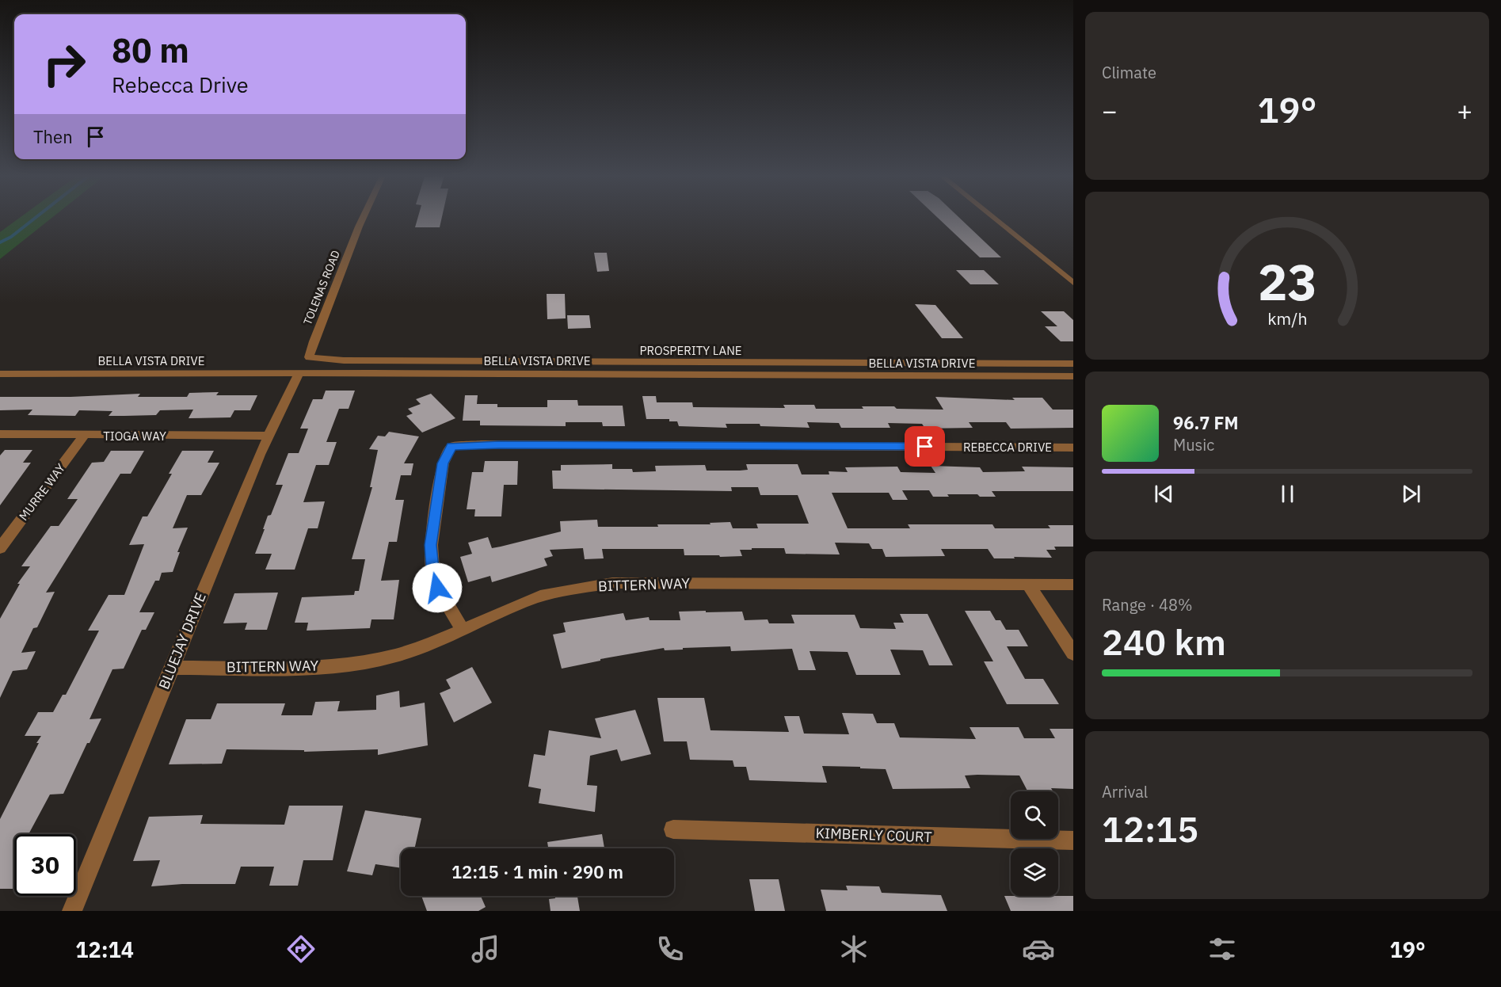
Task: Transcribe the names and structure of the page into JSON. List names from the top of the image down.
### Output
{
  "streets": {
    "street": [
      "TOLENAS ROAD",
      "PROSPERITY LANE",
      "BELLA VISTA DRIVE",
      "TIOGA WAY",
      "REBECCA DRIVE",
      "MURRE WAY",
      "BITTERN WAY",
      "BLUEJAY DRIVE",
      "KIMBERLY COURT"
    ]
  },
  "crossings": [
    ["TOLENAS ROAD", "PROSPERITY LANE"],
    ["BELLA VISTA DRIVE", "BLUEJAY DRIVE"],
    ["TIOGA WAY", "MURRE WAY"],
    ["TIOGA WAY", "BLUEJAY DRIVE"],
    ["REBECCA DRIVE", "BITTERN WAY"],
    ["BITTERN WAY", "BLUEJAY DRIVE"]
  ],
  "page": {
    "tile": [
      "Climate",
      ["Range · 48%", "240 km"],
      ["Arrival", "12:15"]
    ],
    "turn": ["80 m", "Rebecca Drive"],
    "heat": ["−", "19°", "+"],
    "then": "Then",
    "song": ["96.7 FM", "Music"],
    "limit": "30",
    "trip": "12:15 · 1 min · 290 m",
    "tabs": ["12:14", "19°"],
    "gauge": ["23", "km/h"]
  }
}
